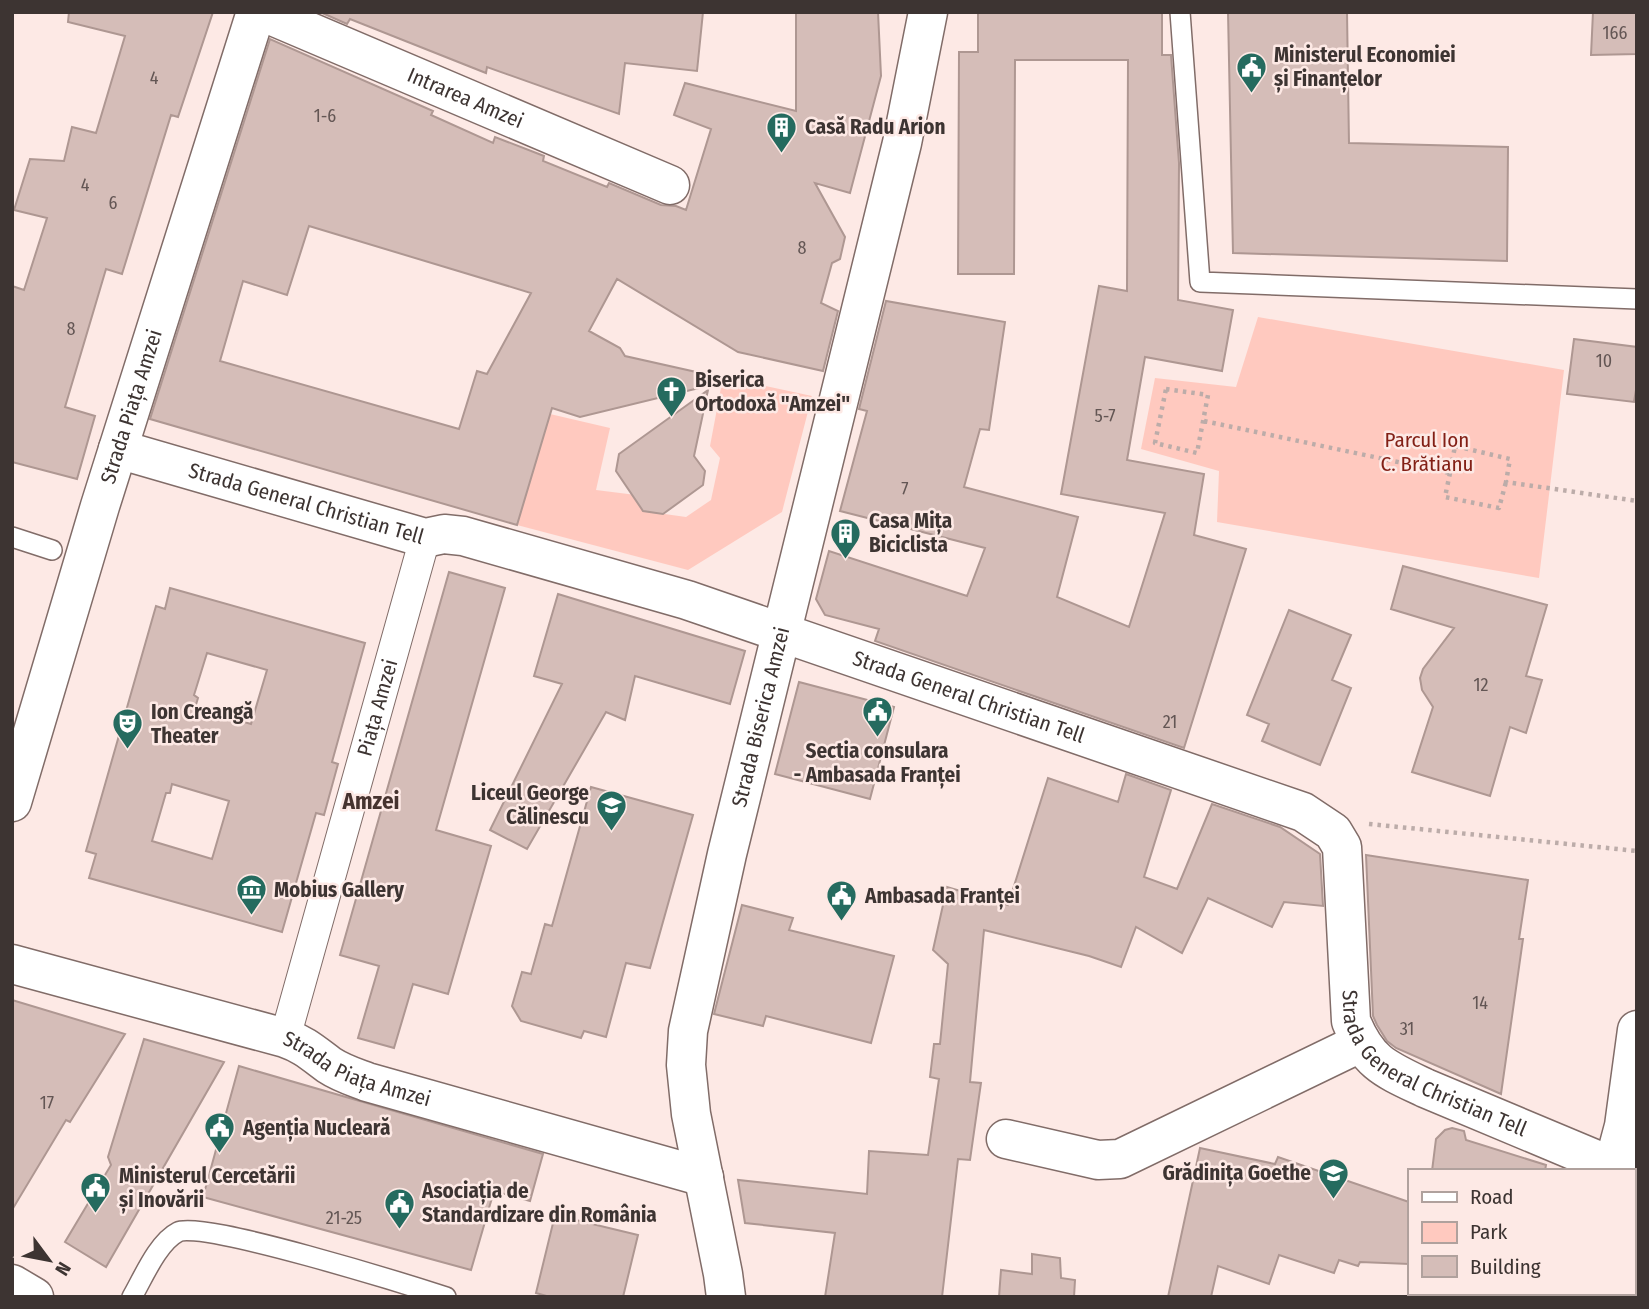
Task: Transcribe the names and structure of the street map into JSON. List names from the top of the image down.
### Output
{
  "streets": {
    "street": [
      "Intrarea Amzei",
      "Strada Piața Amzei",
      "Strada General Christian Tell",
      "Piața Amzei",
      "Strada Biserica Amzei"
    ]
  },
  "crossings": [
    ["Strada Piața Amzei", "Strada General Christian Tell"],
    ["Strada Piața Amzei", "Piața Amzei"],
    ["Strada Piața Amzei", "Strada Biserica Amzei"],
    ["Strada General Christian Tell", "Piața Amzei"],
    ["Strada General Christian Tell", "Strada Biserica Amzei"]
  ],
  "districts": ["Amzei"],
  "parks": ["Parcul Ion C. Brătianu"],
  "places": {
    "public building": [
      "Ministerul Economiei și Finanțelor",
      "Sectia consulara - Ambasada Franței",
      "Ambasada Franței",
      "Agenția Nucleară",
      "Ministerul Cercetării și Inovării",
      "Asociația de Standardizare din România"
    ],
    "building": ["Casă Radu Arion", "Casa Mița Biciclista"],
    "church": ["Biserica Ortodoxă \"Amzei\""],
    "theatre": ["Ion Creangă Theater"],
    "school or university": ["Liceul George Călinescu", "Grădinița Goethe"],
    "museum": ["Mobius Gallery"]
  },
  "house_numbers": [
    "166",
    "4",
    "1-6",
    "4",
    "6",
    "8",
    "8",
    "10",
    "5-7",
    "7",
    "12",
    "21",
    "14",
    "31",
    "17",
    "21-25"
  ],
  "legend": ["Road", "Park", "Building"],
  "north": "bottom right"
}
